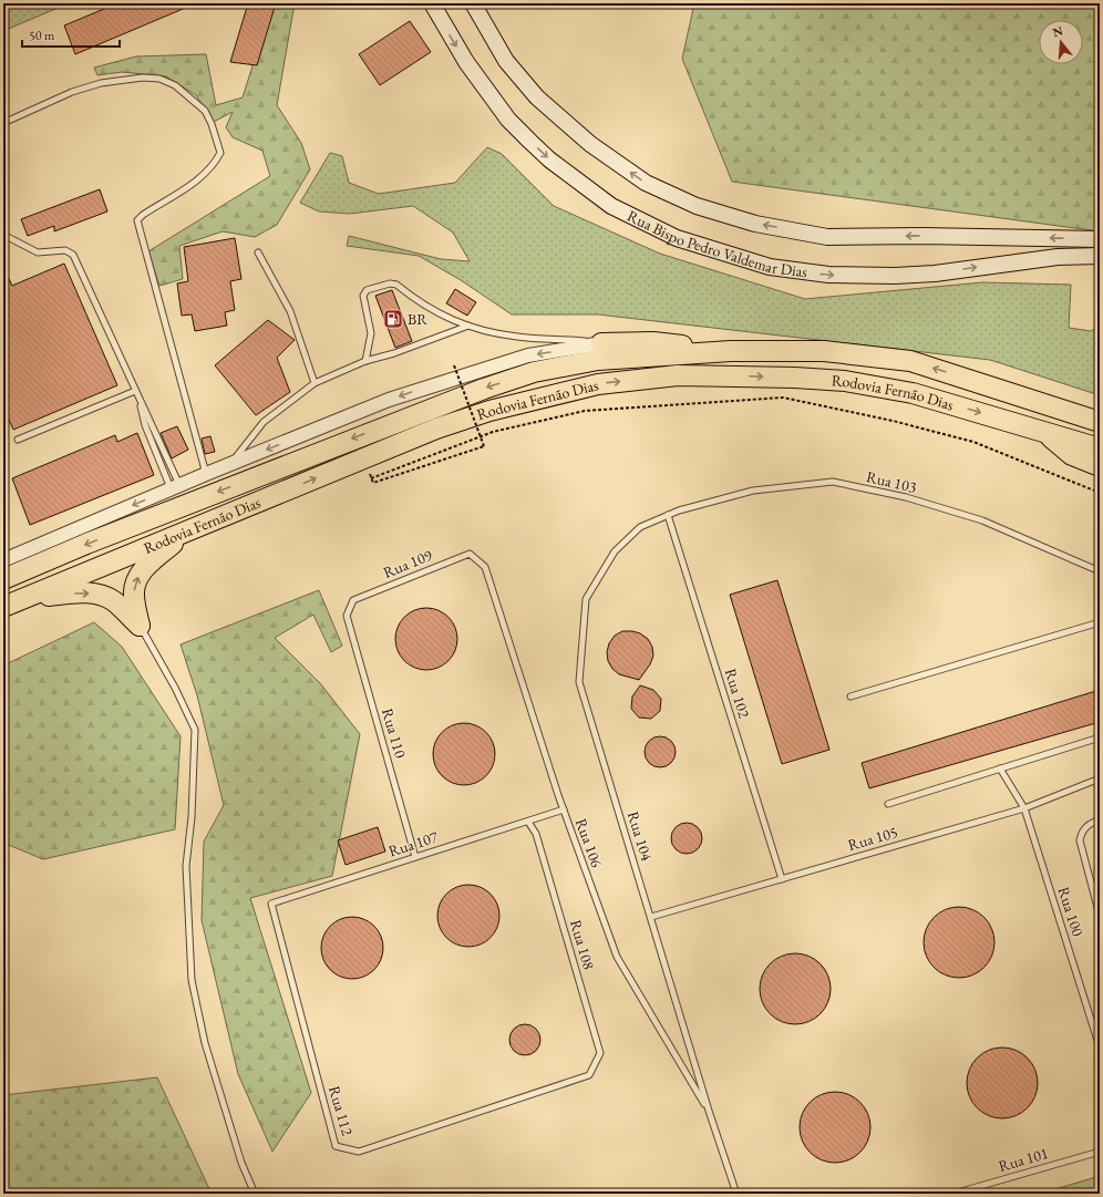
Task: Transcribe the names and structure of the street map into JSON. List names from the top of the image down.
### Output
{
  "streets": {
    "highway": ["Rodovia Fernão Dias"],
    "main road": ["Rua Bispo Pedro Valdemar Dias"],
    "lane": [
      "Rua 103",
      "Rua 109",
      "Rua 102",
      "Rua 110",
      "Rua 104",
      "Rua 105",
      "Rua 106",
      "Rua 107",
      "Rua 100",
      "Rua 108",
      "Rua 112",
      "Rua 101"
    ]
  },
  "crossings": [
    ["Rua 103", "Rua 102"],
    ["Rua 103", "Rua 104"],
    ["Rua 109", "Rua 110"],
    ["Rua 109", "Rua 106"],
    ["Rua 102", "Rua 104"],
    ["Rua 102", "Rua 105"],
    ["Rua 110", "Rua 107"],
    ["Rua 104", "Rua 105"],
    ["Rua 104", "Rua 106"],
    ["Rua 105", "Rua 100"],
    ["Rua 106", "Rua 107"],
    ["Rua 107", "Rua 108"],
    ["Rua 107", "Rua 112"],
    ["Rua 108", "Rua 112"]
  ],
  "places": {
    "fuel station": ["BR"]
  },
  "scale_bar": "50 m",
  "north": "top"
}
